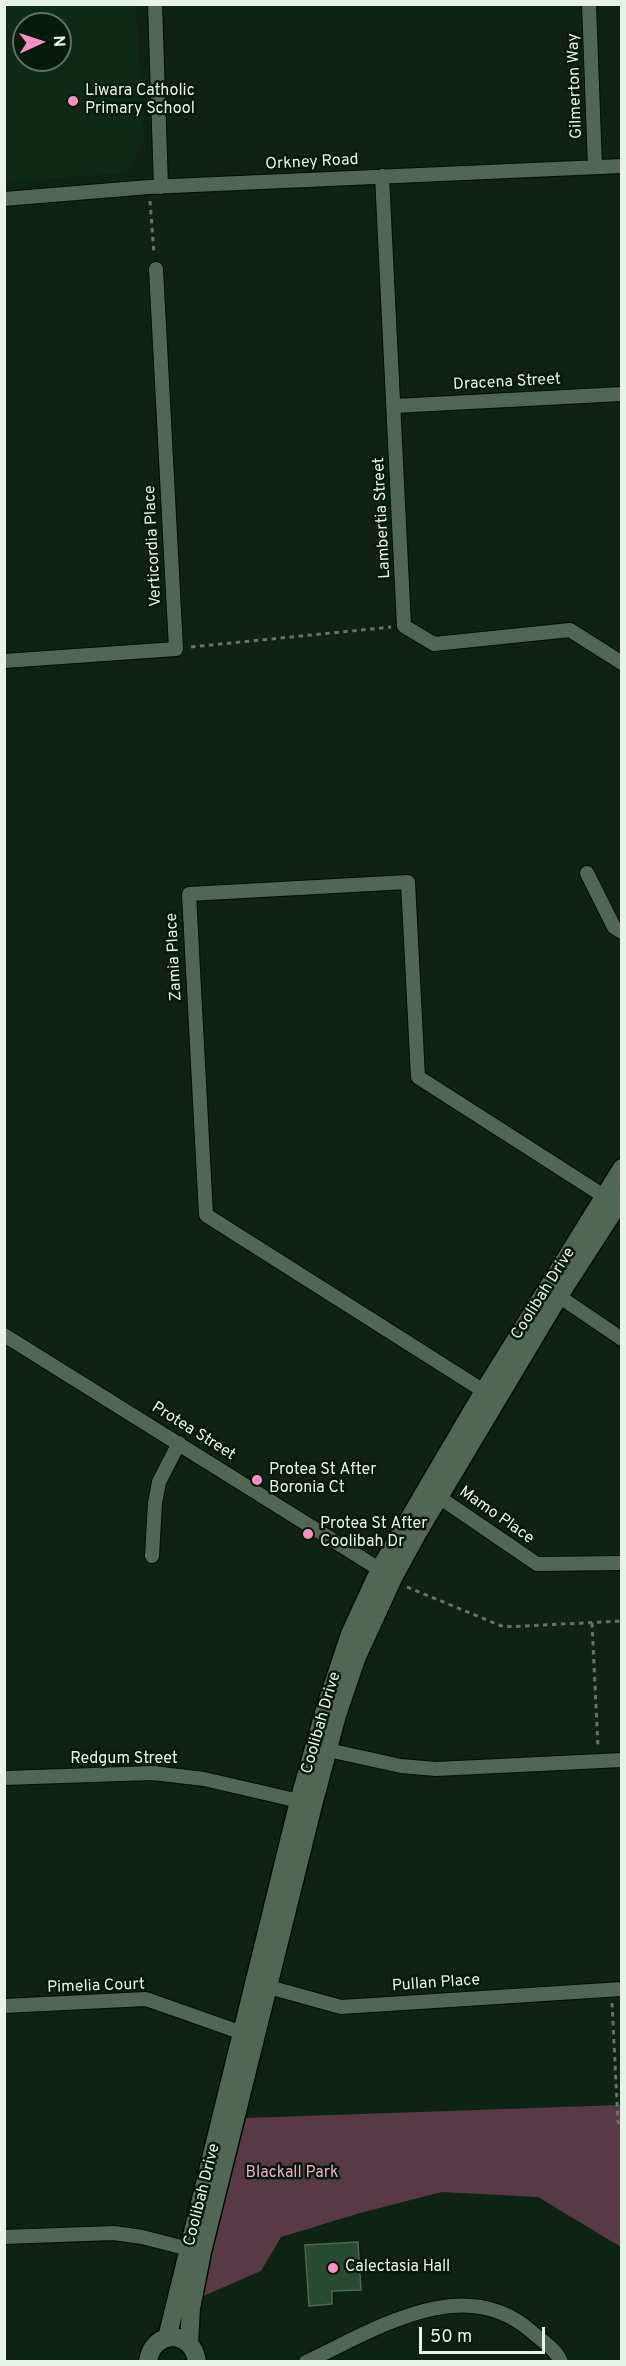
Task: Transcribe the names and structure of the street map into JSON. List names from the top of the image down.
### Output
{
  "streets": {
    "main road": ["Coolibah Drive"],
    "street": [
      "Gilmerton Way",
      "Orkney Road",
      "Dracena Street",
      "Lambertia Street",
      "Verticordia Place",
      "Zamia Place",
      "Protea Street",
      "Mamo Place",
      "Redgum Street",
      "Pullan Place",
      "Pimelia Court"
    ]
  },
  "crossings": [
    ["Gilmerton Way", "Orkney Road"],
    ["Orkney Road", "Lambertia Street"],
    ["Dracena Street", "Lambertia Street"],
    ["Zamia Place", "Coolibah Drive"],
    ["Coolibah Drive", "Protea Street"],
    ["Coolibah Drive", "Mamo Place"],
    ["Coolibah Drive", "Redgum Street"],
    ["Coolibah Drive", "Pullan Place"],
    ["Coolibah Drive", "Pimelia Court"]
  ],
  "parks": ["Blackall Park"],
  "places": [
    "Liwara Catholic Primary School",
    "Protea St After Boronia Ct",
    "Protea St After Coolibah Dr",
    "Calectasia Hall"
  ],
  "scale_bar": "50 m",
  "north": "right"
}
